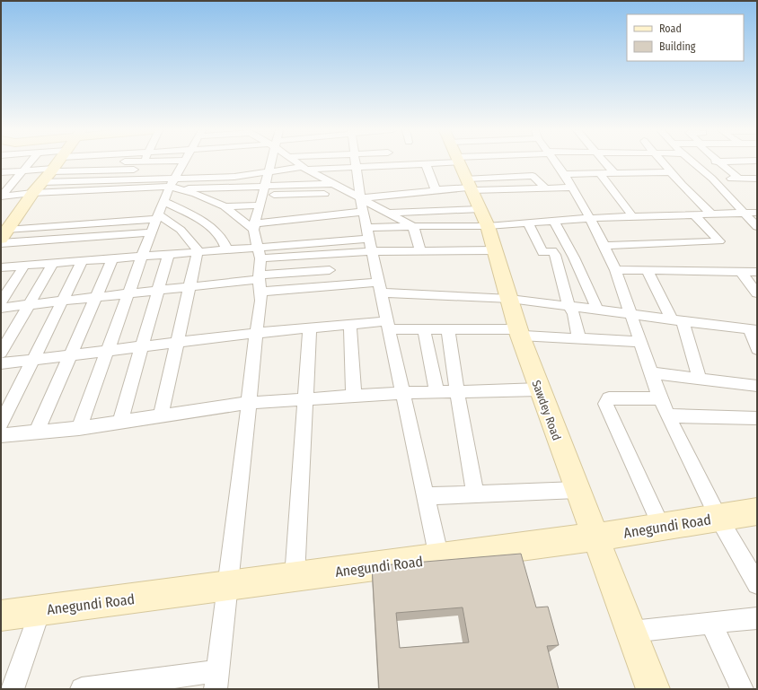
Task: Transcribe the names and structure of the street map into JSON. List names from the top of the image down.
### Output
{
  "streets": {
    "street": ["Sawdey Road", "Anegundi Road"]
  },
  "crossings": [
    ["Sawdey Road", "Anegundi Road"]
  ],
  "legend": ["Road", "Building"]
}
